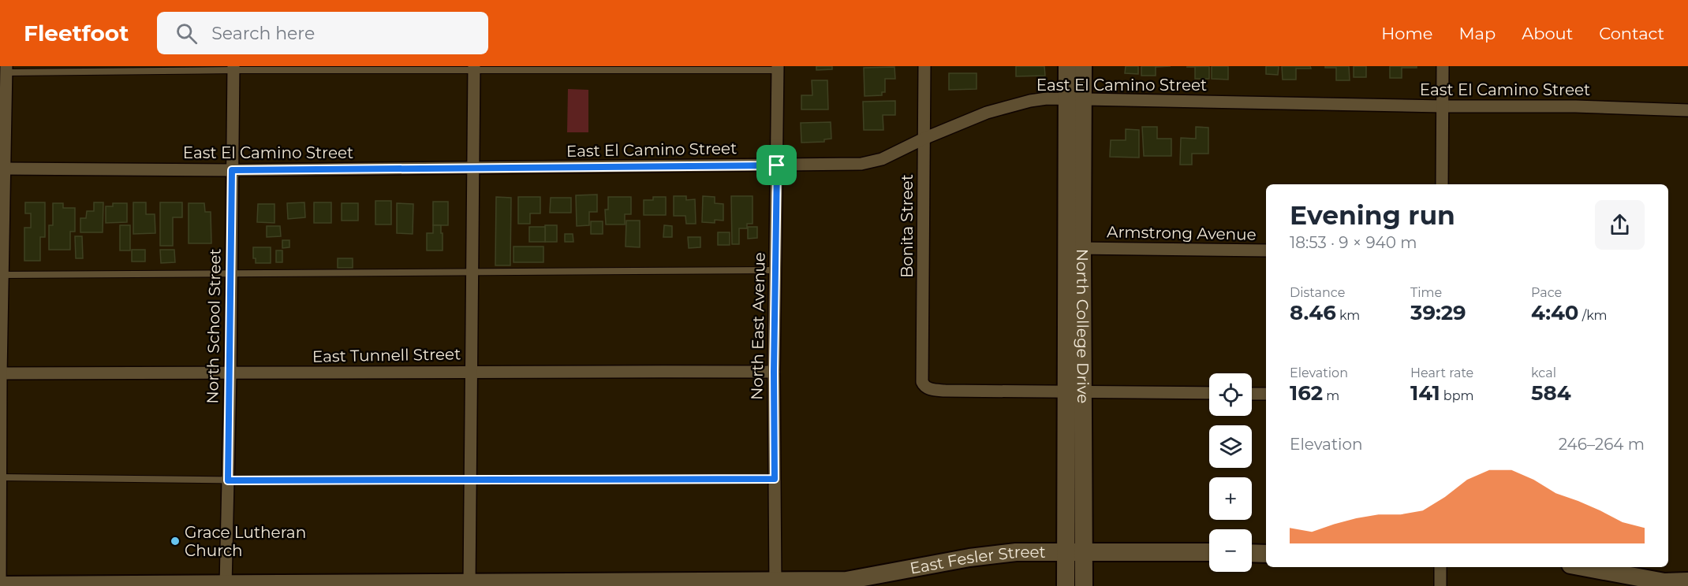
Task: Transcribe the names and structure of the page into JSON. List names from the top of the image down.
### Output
{
  "streets": {
    "street": [
      "East El Camino Street",
      "Bonita Street",
      "Armstrong Avenue",
      "North School Street",
      "North East Avenue",
      "North College Drive",
      "East Tunnell Street",
      "East Fesler Street"
    ]
  },
  "crossings": [
    ["East El Camino Street", "Bonita Street"],
    ["East El Camino Street", "North School Street"],
    ["East El Camino Street", "North East Avenue"],
    ["East El Camino Street", "North College Drive"],
    ["Bonita Street", "North College Drive"],
    ["Armstrong Avenue", "North College Drive"],
    ["North School Street", "East Tunnell Street"],
    ["North School Street", "East Fesler Street"],
    ["North East Avenue", "East Tunnell Street"],
    ["North East Avenue", "East Fesler Street"],
    ["North College Drive", "East Fesler Street"]
  ],
  "places": ["Grace Lutheran Church"],
  "page": {
    "header": "Fleetfoot",
    "search": "Search here",
    "nav": [
      "Home",
      "Map",
      "About",
      "Contact"
    ],
    "heading": ["Evening run", "18:53 · 9 × 940 m"],
    "stats": [
      ["Distance", "8.46 km"],
      ["Time", "39:29"],
      ["Pace", "4:40 /km"],
      ["Elevation", "162 m"],
      ["Heart rate", "141 bpm"],
      ["kcal", "584"]
    ],
    "map_buttons": ["+", "−"],
    "chart": ["Elevation", "246–264 m"]
  }
}
